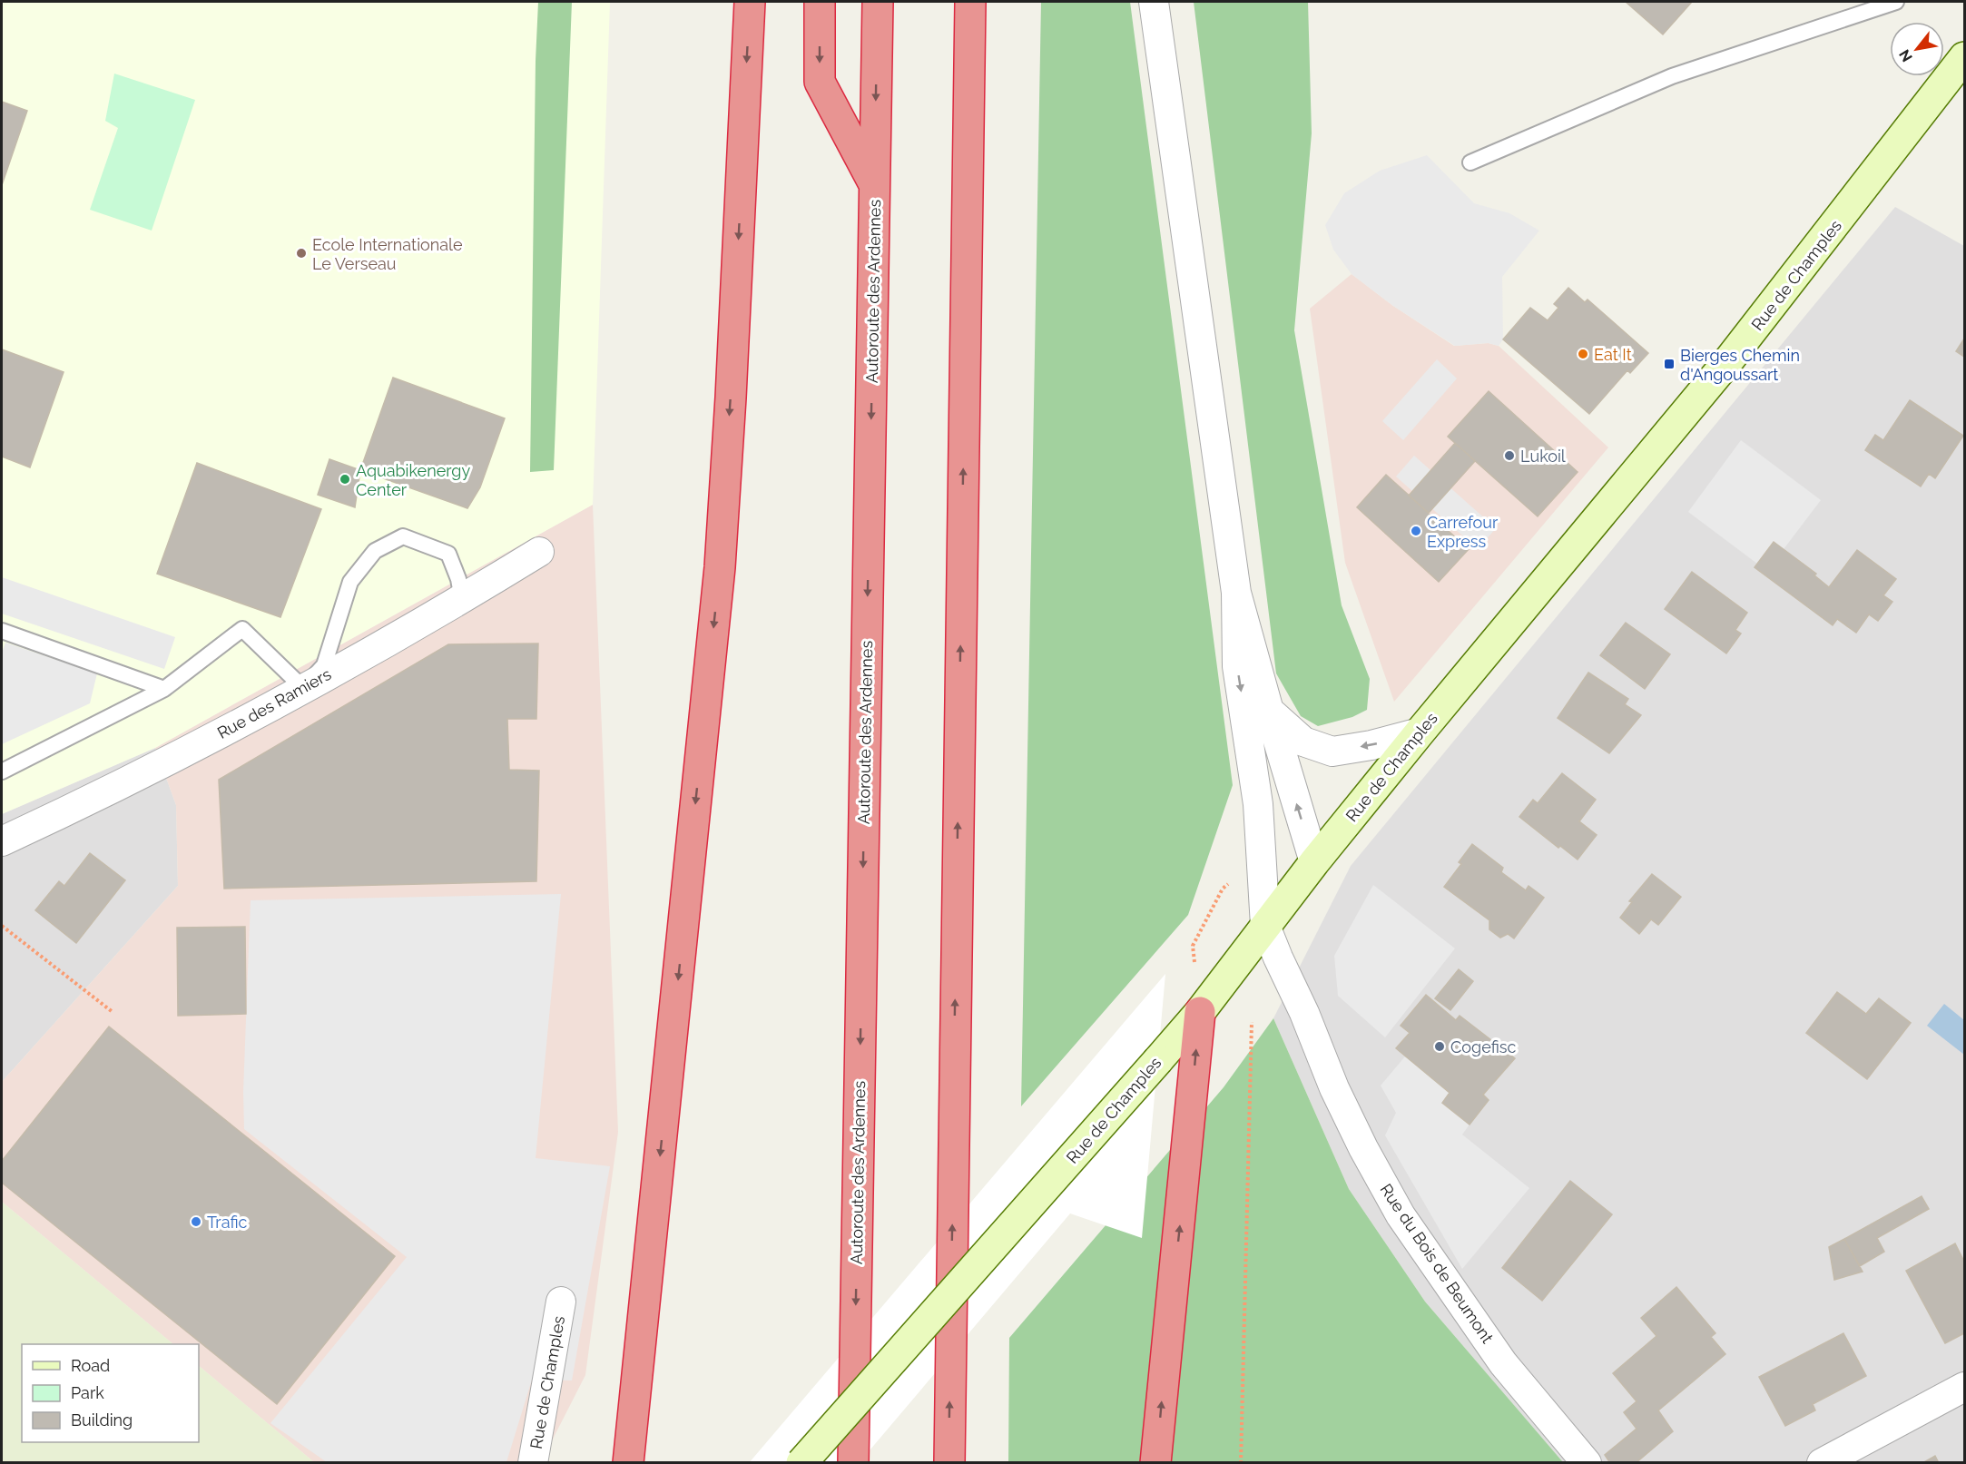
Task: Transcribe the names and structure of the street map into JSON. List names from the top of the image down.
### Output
{
  "streets": {
    "highway": ["Autoroute des Ardennes"],
    "main road": ["Rue de Champles"],
    "street": ["Rue des Ramiers", "Rue du Bois de Beumont"]
  },
  "crossings": [
    ["Rue de Champles", "Rue du Bois de Beumont"]
  ],
  "places": {
    "other": [
      "Ecole Internationale Le Verseau",
      "Eat It",
      "Lukoil",
      "Aquabikenergy Center",
      "Carrefour Express",
      "Cogefisc",
      "Trafic"
    ],
    "transit": ["Bierges Chemin d'Angoussart"]
  },
  "legend": ["Road", "Park", "Building"],
  "north": "bottom left"
}
